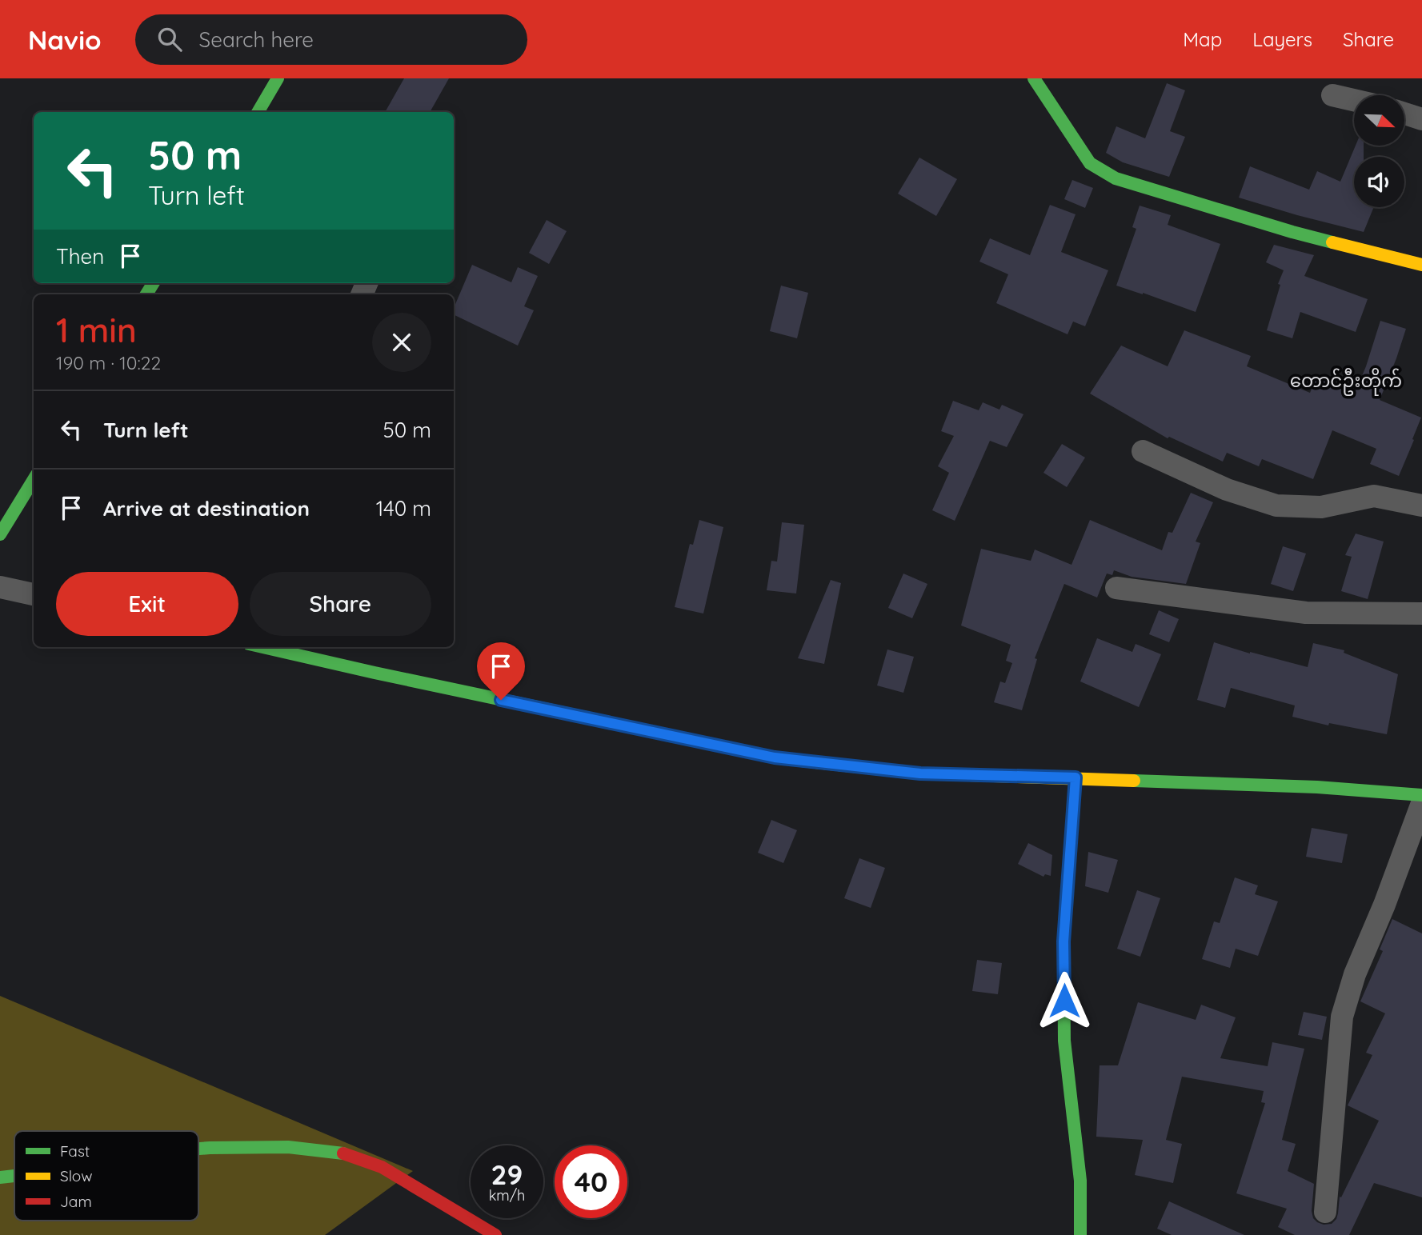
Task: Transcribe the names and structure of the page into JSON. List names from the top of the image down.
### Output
{
  "districts": ["တောင်ဦးတိုက်"],
  "legend": ["Fast", "Slow", "Jam"],
  "north": "bottom right",
  "page": {
    "header": "Navio",
    "search": "Search here",
    "nav": ["Map", "Layers", "Share"],
    "turn": ["50 m", "Turn left"],
    "then": "Then",
    "heading": ["1 min", "190 m · 10:22"],
    "list": [
      {
        "name": "Turn left",
        "value": "50 m"
      },
      {
        "name": "Arrive at destination",
        "value": "140 m"
      }
    ],
    "buttons": ["Exit", "Share"],
    "speed": "29 km/h",
    "limit": "40"
  }
}
